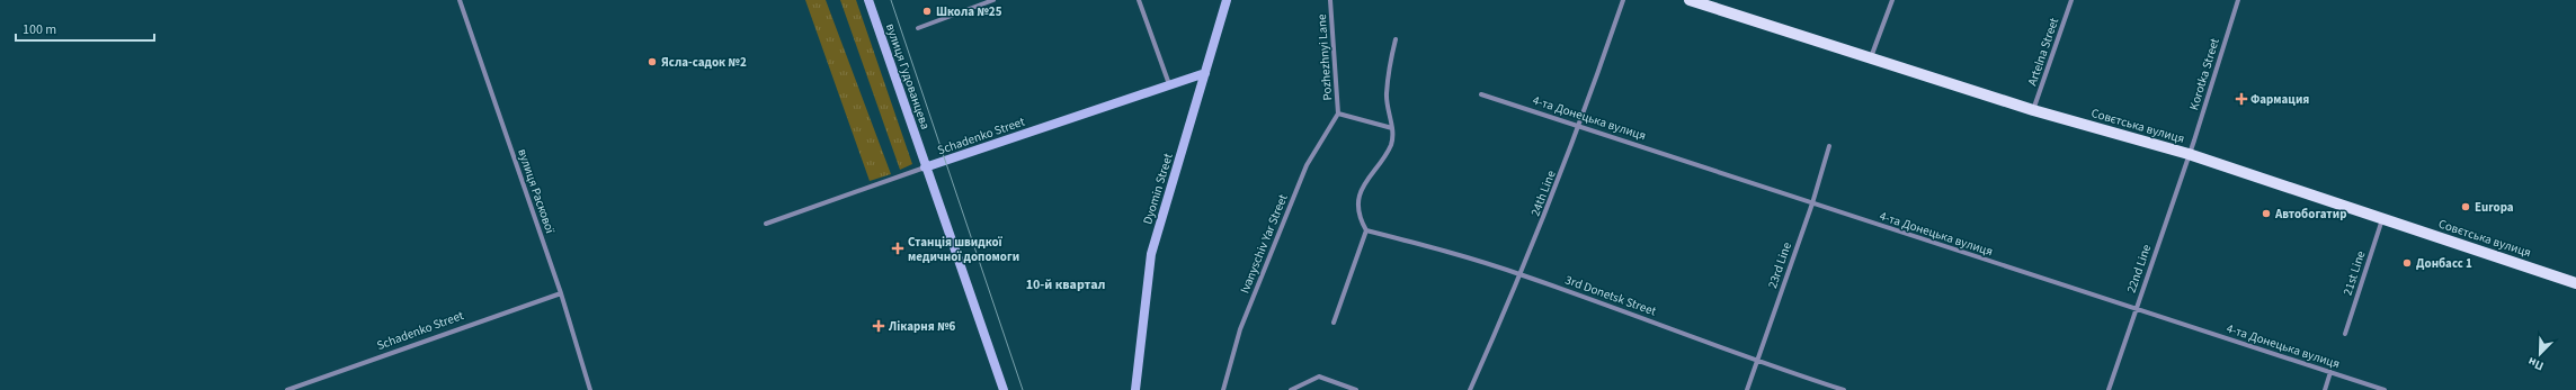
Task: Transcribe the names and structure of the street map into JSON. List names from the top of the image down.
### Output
{
  "streets": {
    "main road": ["Совєтська вулиця"],
    "street": [
      "Artelna Street",
      "Pozhezhnyi Lane",
      "Korotka Street",
      "вулиця Гудованцева",
      "4-та Донецька вулиця",
      "Schadenko Street",
      "Dyomin Street",
      "вулиця Раскової",
      "24th Line",
      "Ivanyschiv Yar Street",
      "23rd Line",
      "22nd Line",
      "21st Line",
      "3rd Donetsk Street"
    ]
  },
  "crossings": [
    ["Artelna Street", "Совєтська вулиця"],
    ["Pozhezhnyi Lane", "Ivanyschiv Yar Street"],
    ["Korotka Street", "Совєтська вулиця"],
    ["Korotka Street", "22nd Line"],
    ["вулиця Гудованцева", "Schadenko Street"],
    ["4-та Донецька вулиця", "24th Line"],
    ["4-та Донецька вулиця", "23rd Line"],
    ["4-та Донецька вулиця", "22nd Line"],
    ["Совєтська вулиця", "22nd Line"],
    ["Совєтська вулиця", "21st Line"],
    ["Schadenko Street", "Dyomin Street"],
    ["Schadenko Street", "вулиця Раскової"],
    ["24th Line", "3rd Donetsk Street"],
    ["23rd Line", "3rd Donetsk Street"]
  ],
  "districts": ["10-й квартал"],
  "places": {
    "other": [
      "Школа №25",
      "Ясла-садок №2",
      "Europa",
      "Автобогатир",
      "Донбасс 1"
    ],
    "health": ["Фармация", "Станція швидкої медичної допомоги", "Лікарня №6"]
  },
  "scale_bar": "100 m",
  "north": "bottom left"
}
